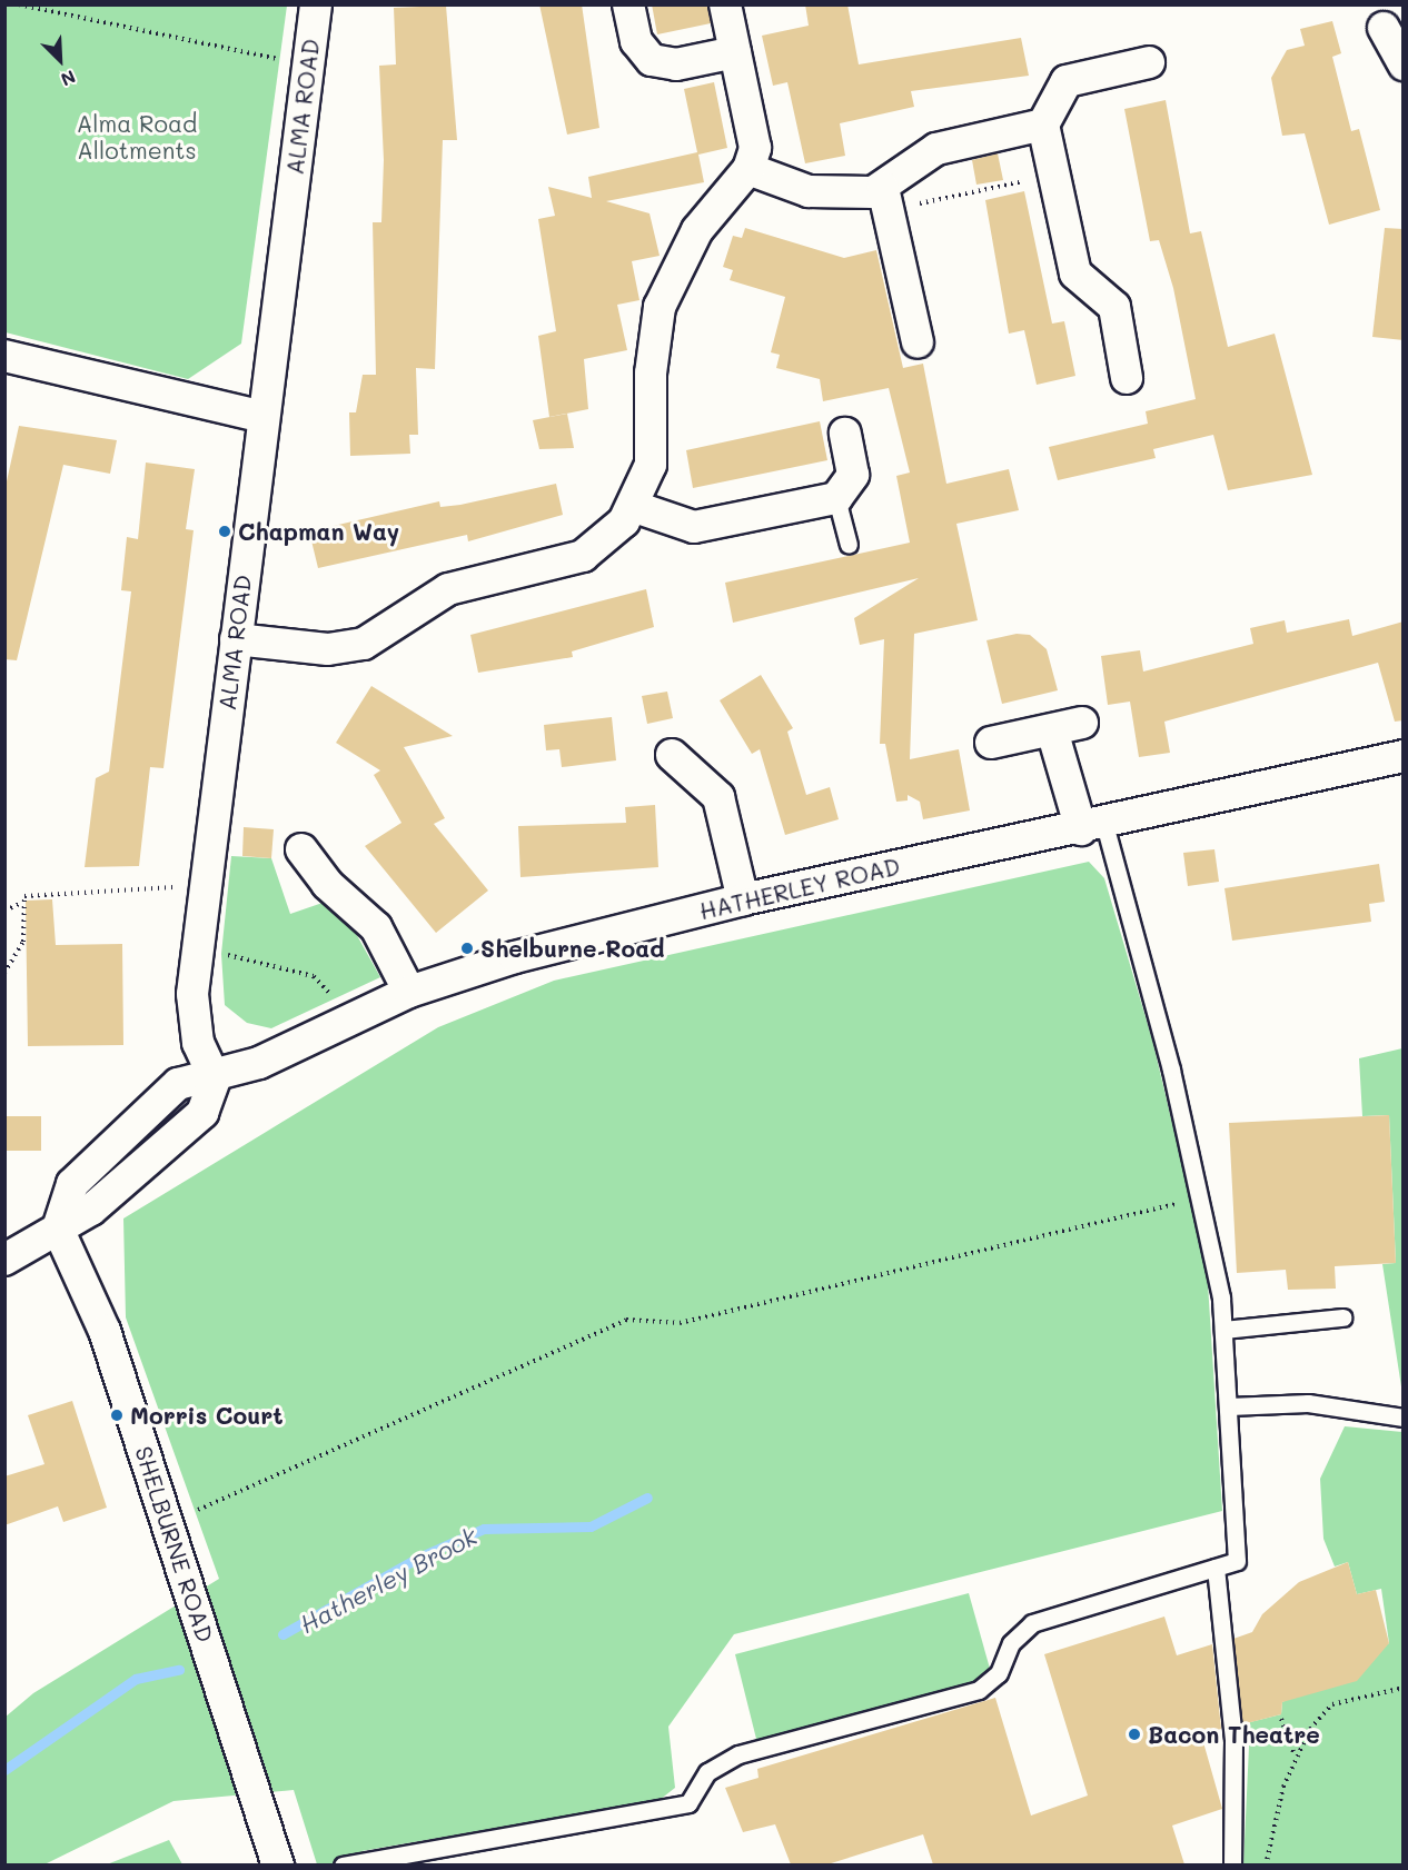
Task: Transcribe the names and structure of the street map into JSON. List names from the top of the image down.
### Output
{
  "streets": {
    "street": ["ALMA ROAD", "HATHERLEY ROAD", "SHELBURNE ROAD"]
  },
  "crossings": [
    ["ALMA ROAD", "HATHERLEY ROAD"]
  ],
  "water": ["Hatherley Brook"],
  "parks": ["Alma Road Allotments"],
  "places": [
    "Chapman Way",
    "Shelburne Road",
    "Morris Court",
    "Bacon Theatre"
  ],
  "north": "bottom right"
}
